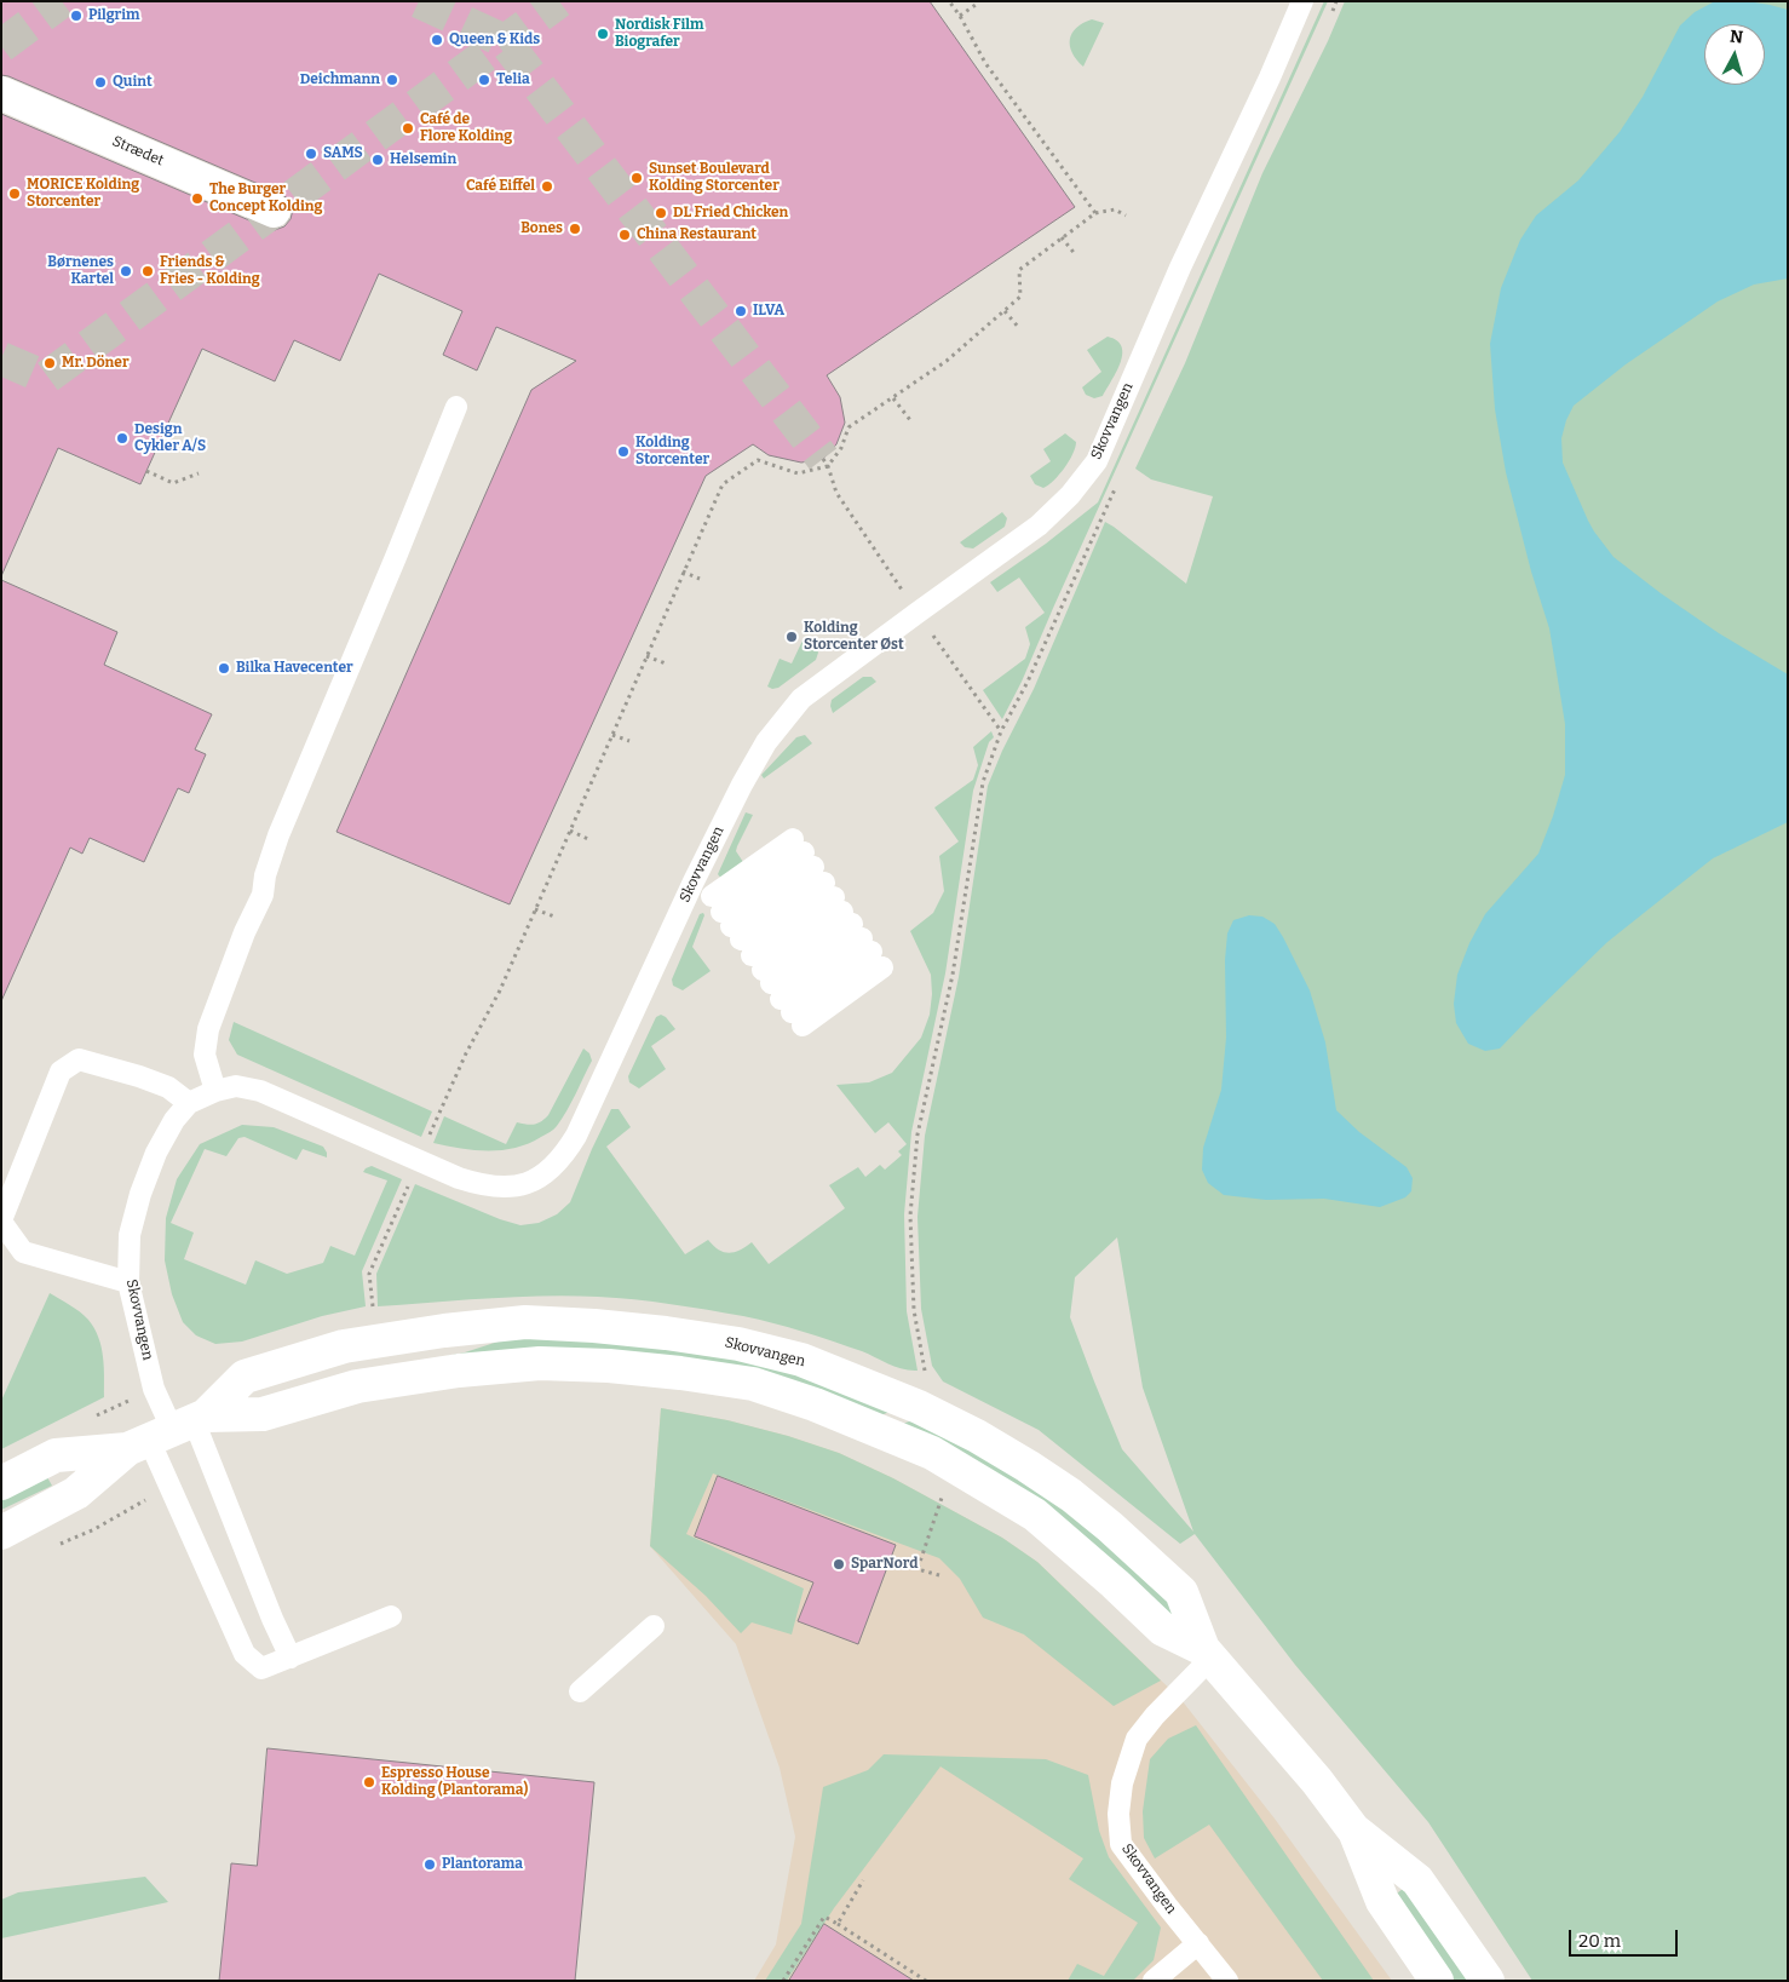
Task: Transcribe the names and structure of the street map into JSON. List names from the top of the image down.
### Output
{
  "streets": {
    "street": ["Strædet", "Skovvangen"]
  },
  "places": [
    "Pilgrim",
    "Nordisk Film Biografer",
    "Queen & Kids",
    "Deichmann",
    "Telia",
    "Quint",
    "Café de Flore Kolding",
    "SAMS",
    "Helsemin",
    "Sunset Boulevard Kolding Storcenter",
    "Café Eiffel",
    "MORICE Kolding Storcenter",
    "The Burger Concept Kolding",
    "DL Fried Chicken",
    "Bones",
    "China Restaurant",
    "Børnenes Kartel",
    "Friends & Fries - Kolding",
    "ILVA",
    "Mr. Döner",
    "Design Cykler A/S",
    "Kolding Storcenter",
    "Kolding Storcenter Øst",
    "Bilka Havecenter",
    "SparNord",
    "Espresso House Kolding (Plantorama)",
    "Plantorama"
  ],
  "scale_bar": "20 m",
  "north": "top"
}
